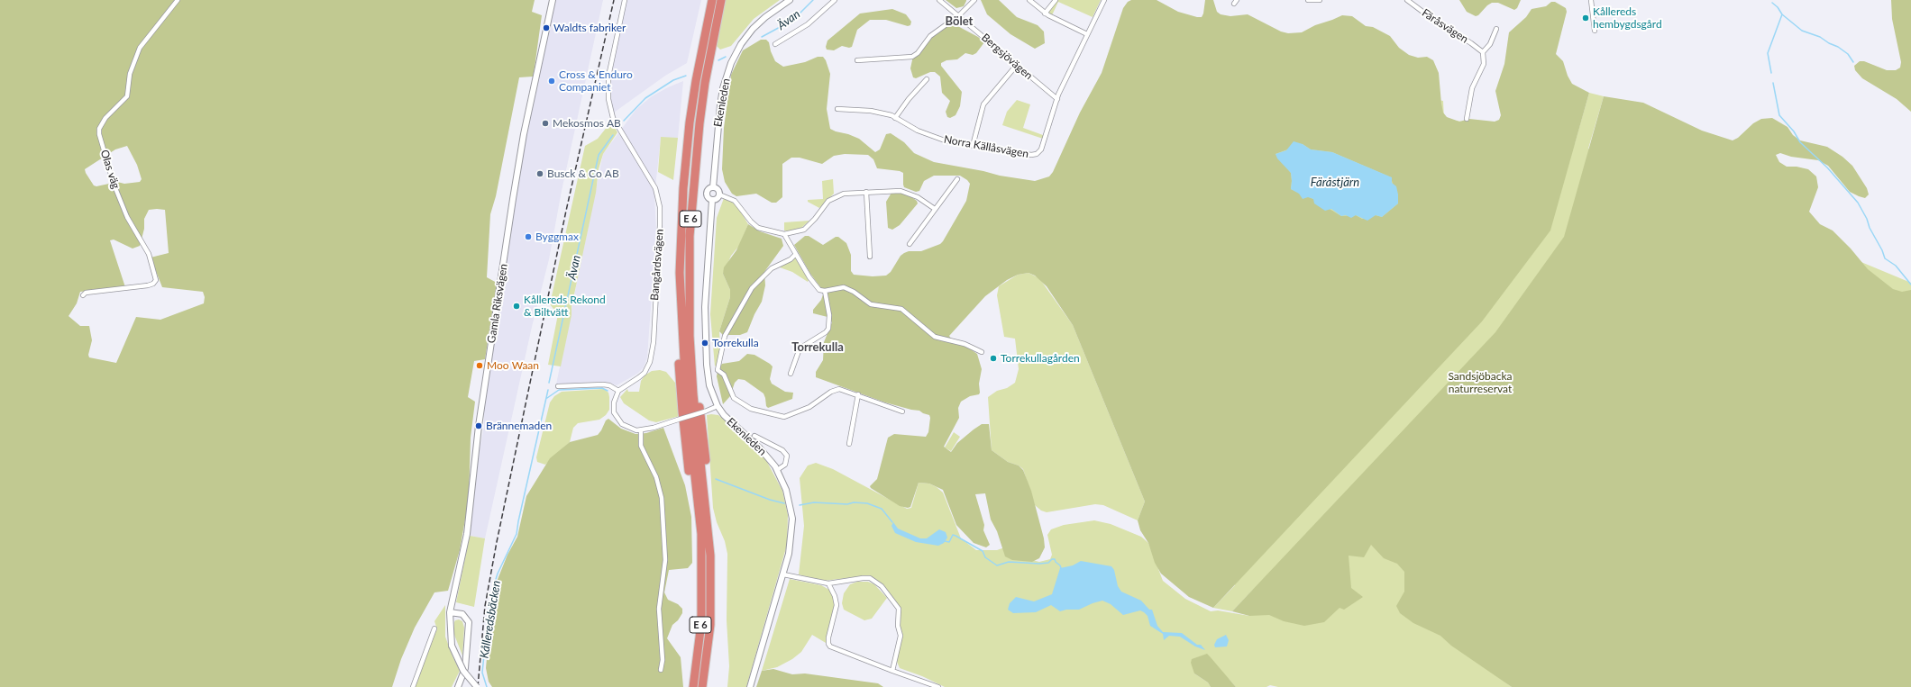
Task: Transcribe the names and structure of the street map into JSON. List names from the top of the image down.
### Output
{
  "streets": {
    "highway": ["E 6"],
    "street": [
      "Färåsvägen",
      "Bergsjövägen",
      "Ekenleden",
      "Norra Källåsvägen",
      "Olas väg",
      "Bangårdsvägen",
      "Gamla Riksvägen"
    ]
  },
  "crossings": [
    ["Bergsjövägen", "Norra Källåsvägen"]
  ],
  "districts": ["Bölet", "Torrekulla"],
  "water": ["Ävan", "Färåstjärn", "Kålleredsbäcken"],
  "parks": ["Sandsjöbacka naturreservat"],
  "places": [
    "Kållereds hembygdsgård",
    "Waldts fabriker",
    "Cross & Enduro Companiet",
    "Mekosmos AB",
    "Busck & Co AB",
    "Byggmax",
    "Kållereds Rekond & Biltvätt",
    "Torrekulla",
    "Torrekullagården",
    "Moo Waan",
    "Brännemaden"
  ]
}
